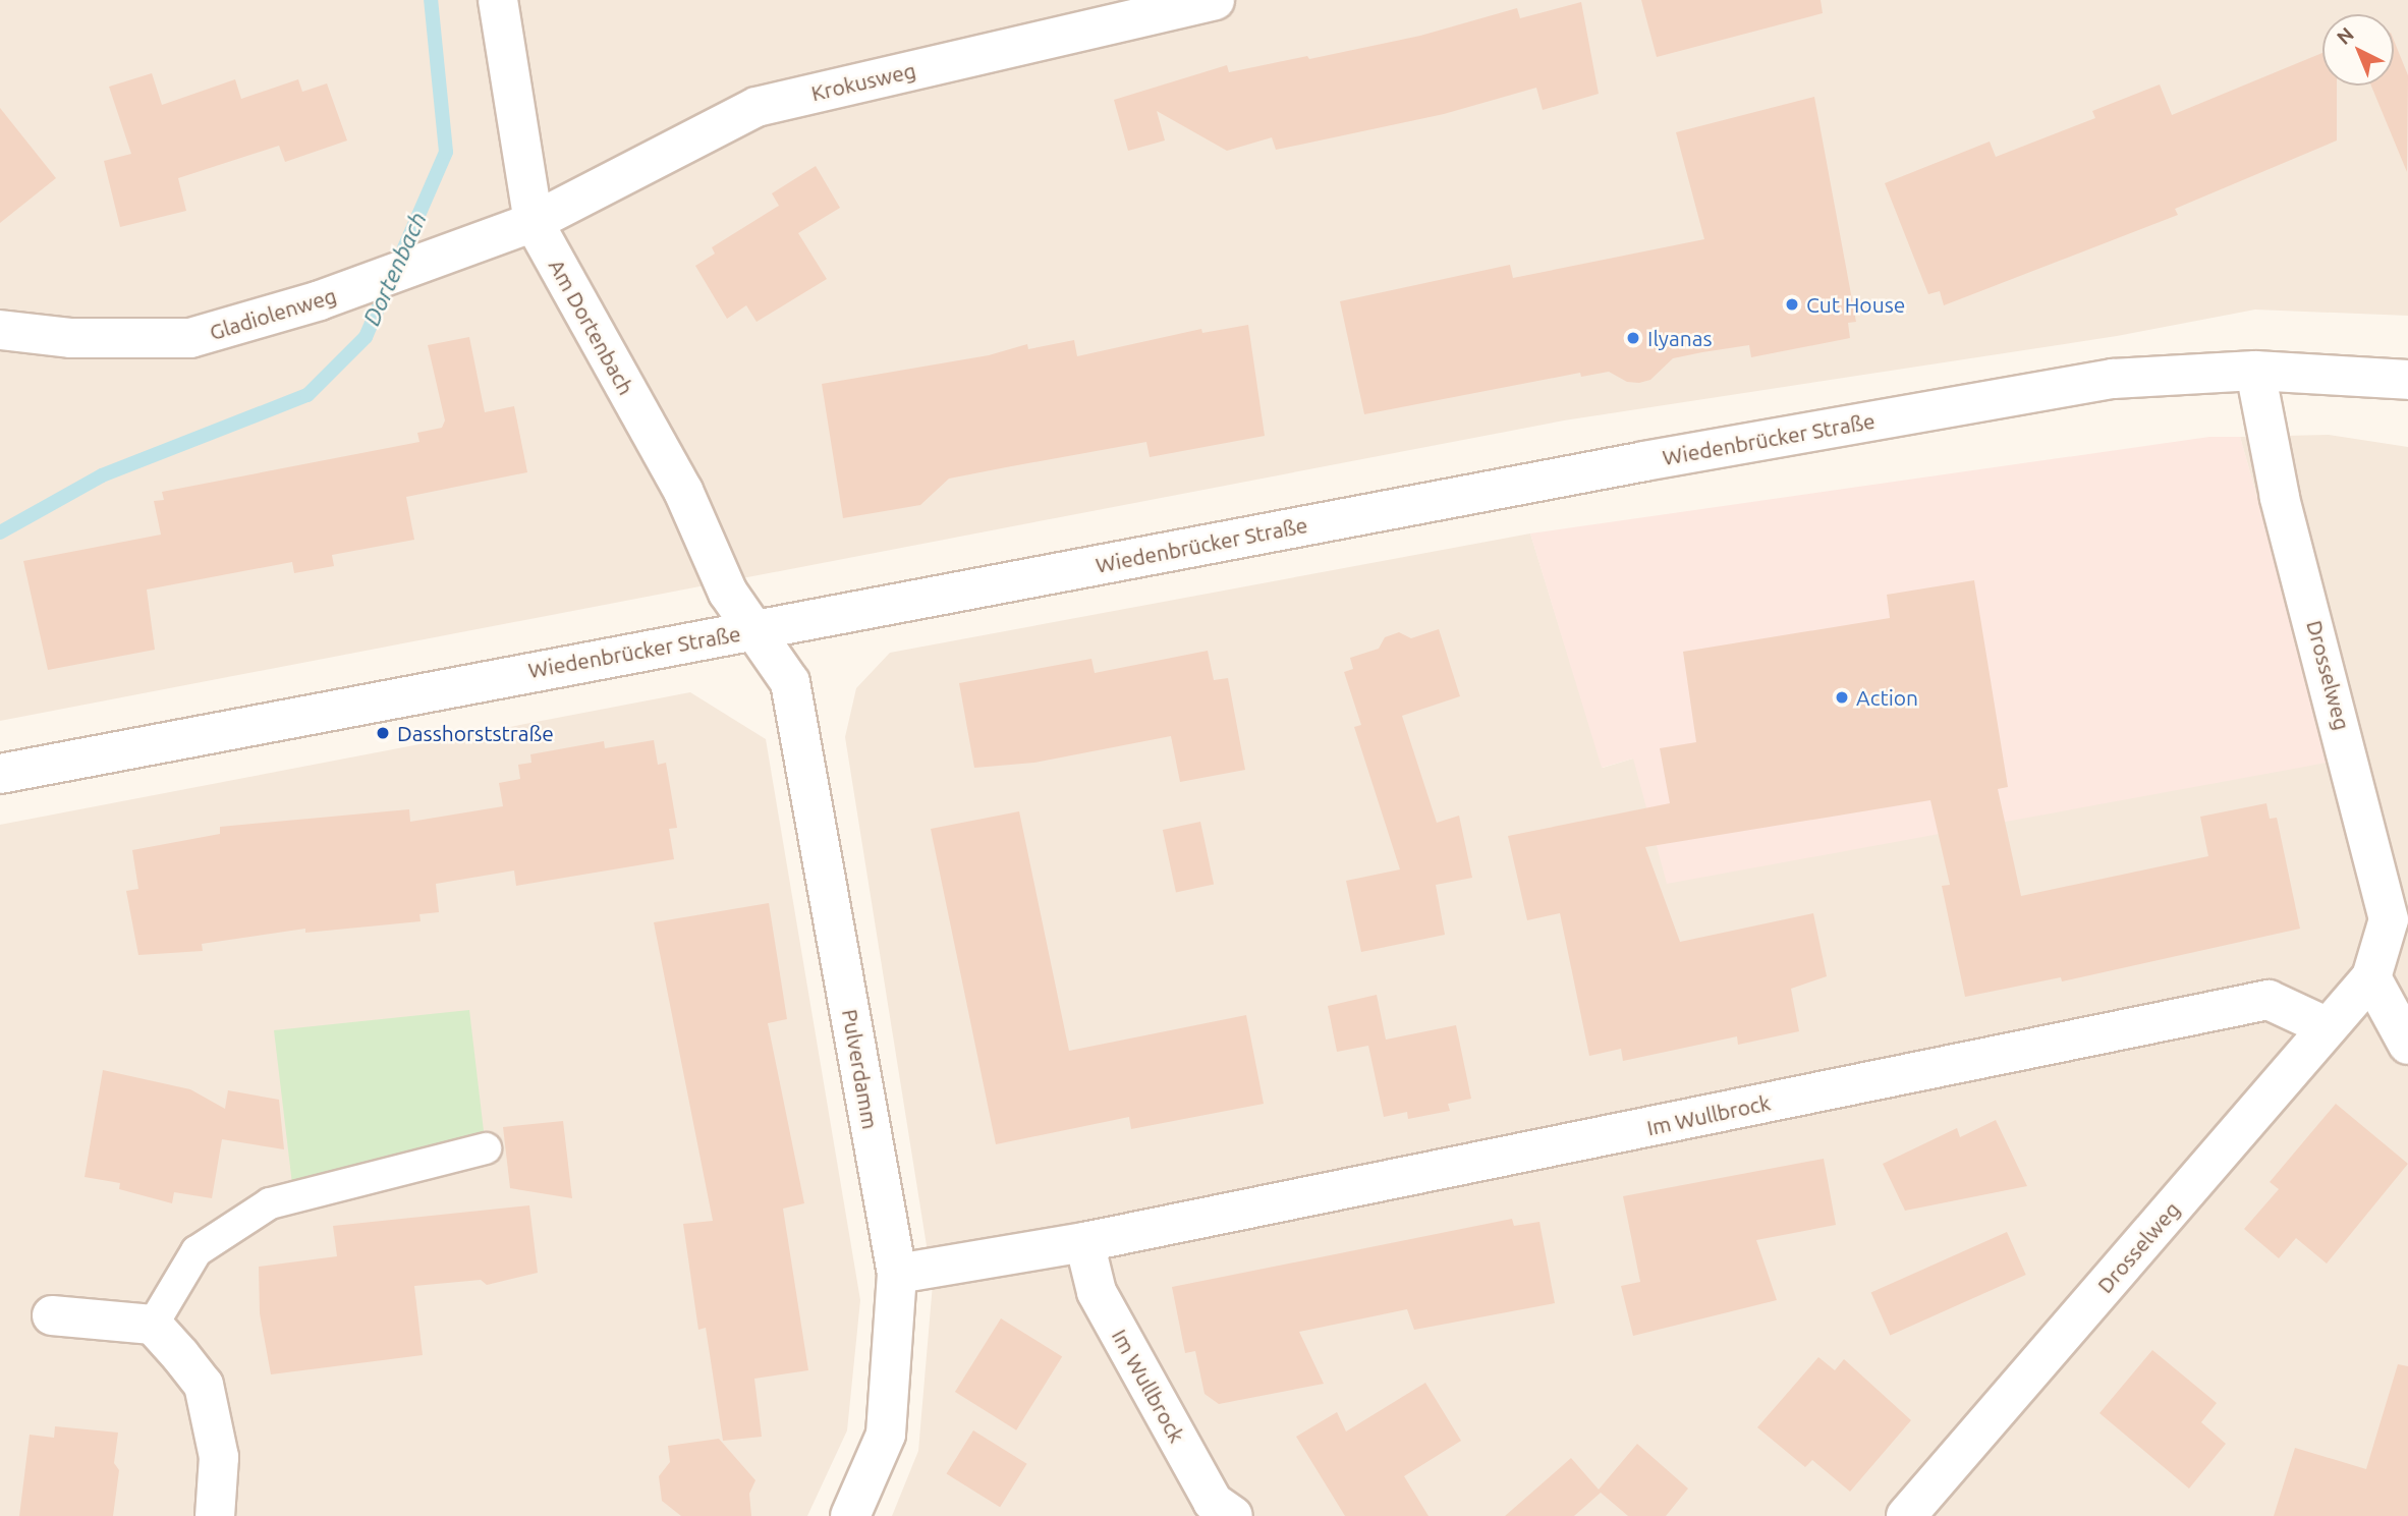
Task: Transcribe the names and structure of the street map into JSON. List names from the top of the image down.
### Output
{
  "streets": {
    "street": [
      "Krokusweg",
      "Gladiolenweg",
      "Am Dortenbach",
      "Wiedenbrücker Straße",
      "Drosselweg",
      "Pulverdamm",
      "Im Wullbrock"
    ]
  },
  "crossings": [
    ["Krokusweg", "Gladiolenweg"],
    ["Krokusweg", "Am Dortenbach"],
    ["Gladiolenweg", "Am Dortenbach"],
    ["Am Dortenbach", "Wiedenbrücker Straße"],
    ["Am Dortenbach", "Pulverdamm"],
    ["Wiedenbrücker Straße", "Drosselweg"],
    ["Wiedenbrücker Straße", "Pulverdamm"],
    ["Drosselweg", "Im Wullbrock"],
    ["Pulverdamm", "Im Wullbrock"]
  ],
  "water": ["Dortenbach"],
  "places": [
    "Cut House",
    "Ilyanas",
    "Action",
    "Dasshorststraße"
  ],
  "north": "top left"
}
